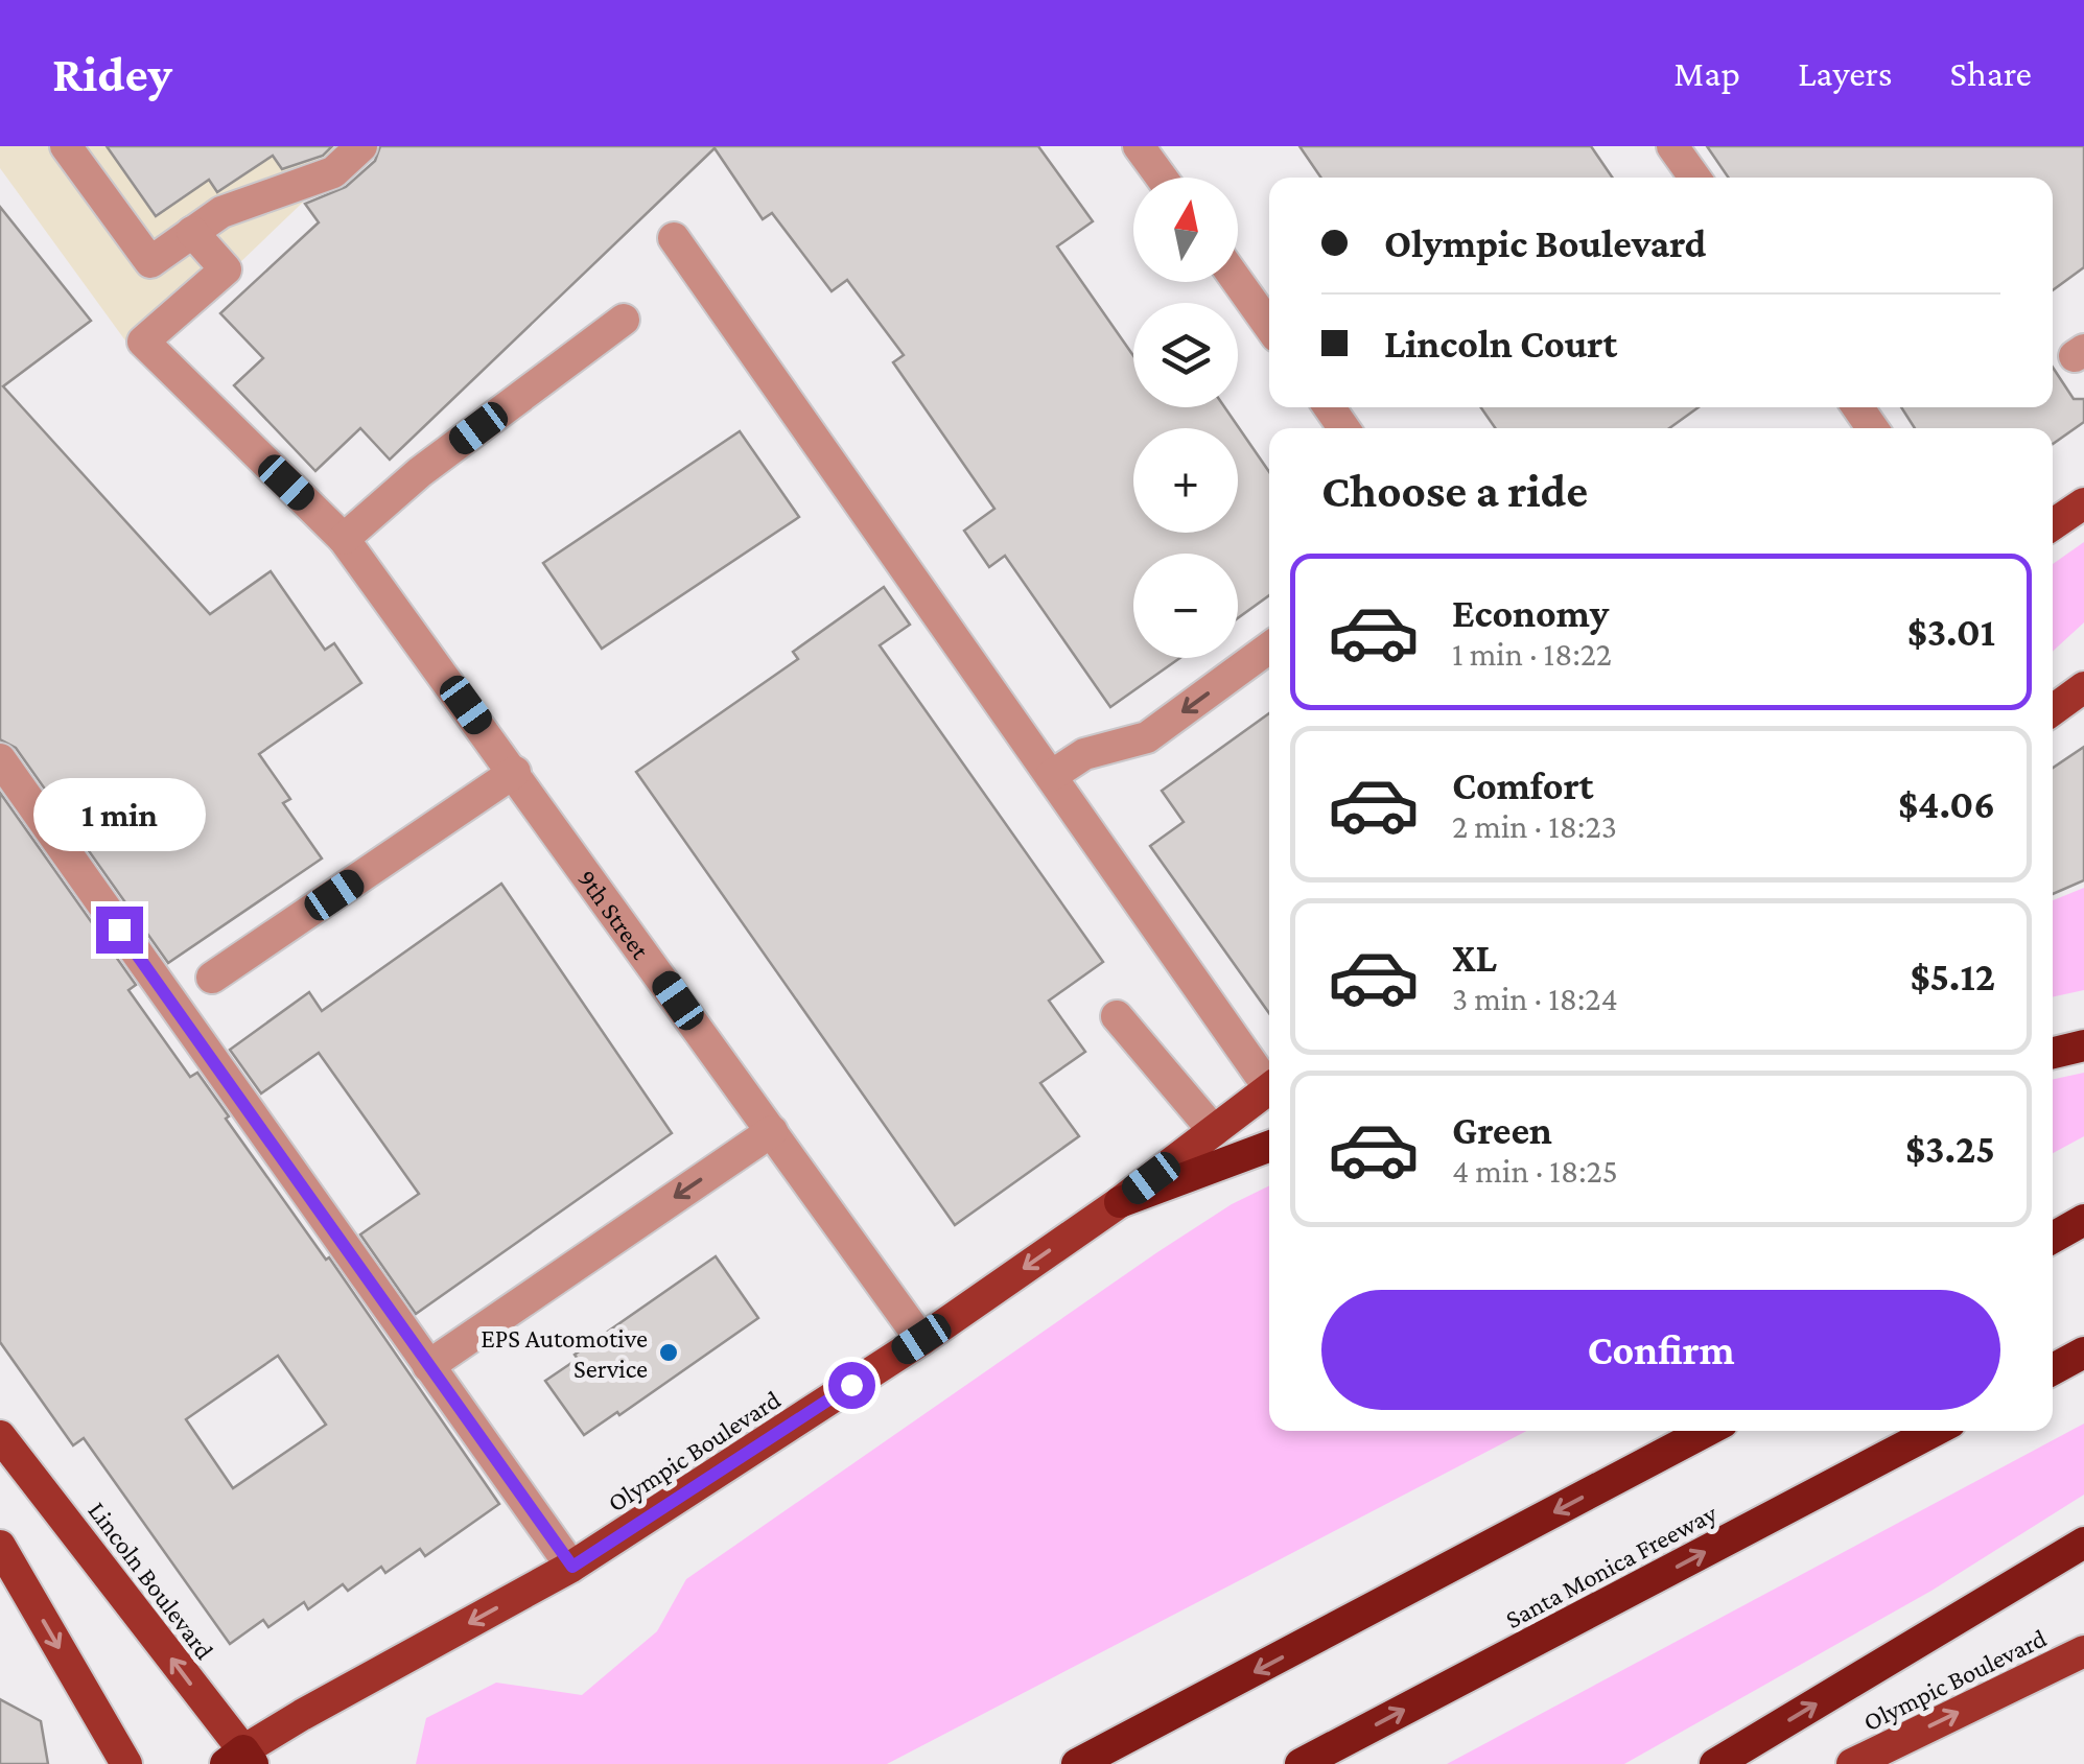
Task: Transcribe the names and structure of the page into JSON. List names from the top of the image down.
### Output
{
  "streets": {
    "highway": ["Santa Monica Freeway"],
    "main road": ["Olympic Boulevard", "Lincoln Boulevard"],
    "street": ["9th Street"]
  },
  "crossings": [
    ["9th Street", "Olympic Boulevard"],
    ["Olympic Boulevard", "Lincoln Boulevard"]
  ],
  "places": ["EPS Automotive Service"],
  "north": "top",
  "page": {
    "header": "Ridey",
    "nav": ["Map", "Layers", "Share"],
    "map_buttons": ["+", "−"],
    "banner": ["Olympic Boulevard", "Lincoln Court"],
    "heading": "Choose a ride",
    "list": [
      {
        "name": "Economy",
        "note": "1 min · 18:22",
        "value": "$3.01"
      },
      {
        "name": "Comfort",
        "note": "2 min · 18:23",
        "value": "$4.06"
      },
      {
        "name": "XL",
        "note": "3 min · 18:24",
        "value": "$5.12"
      },
      {
        "name": "Green",
        "note": "4 min · 18:25",
        "value": "$3.25"
      }
    ],
    "bubble": "1 min",
    "buttons": "Confirm"
  }
}
